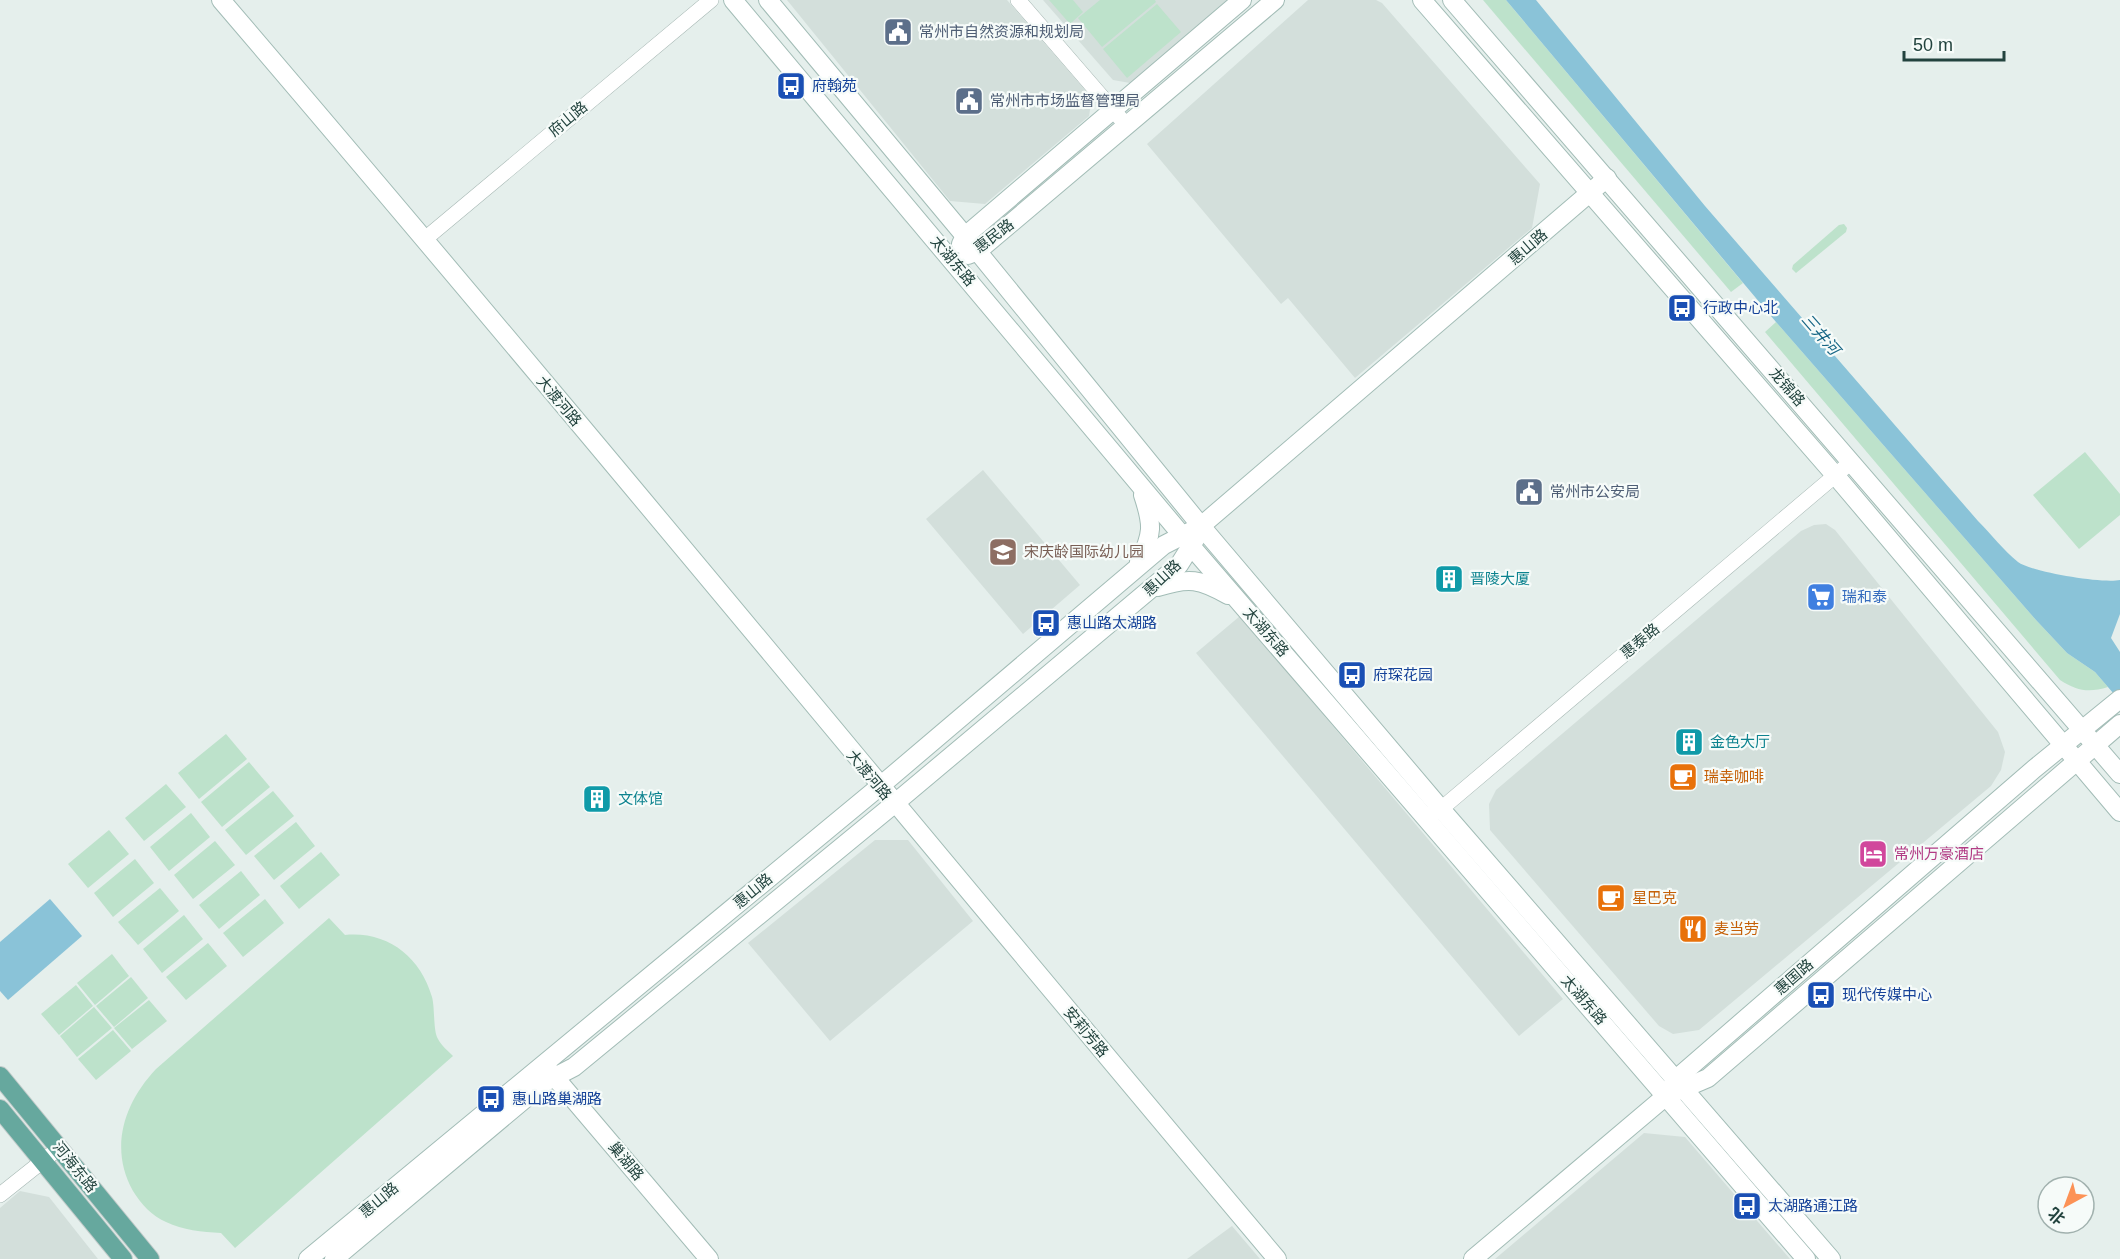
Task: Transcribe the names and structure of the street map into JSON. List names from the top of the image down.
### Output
{
  "streets": {
    "main road": ["河海东路"],
    "street": [
      "府山路",
      "惠民路",
      "惠山路",
      "太湖东路",
      "龙锦路",
      "大渡河路",
      "惠泰路",
      "惠国路",
      "安莉芳路",
      "巢湖路"
    ]
  },
  "crossings": [
    ["府山路", "大渡河路"],
    ["惠民路", "太湖东路"],
    ["惠山路", "太湖东路"],
    ["惠山路", "龙锦路"],
    ["惠山路", "大渡河路"],
    ["惠山路", "安莉芳路"],
    ["惠山路", "巢湖路"],
    ["太湖东路", "惠泰路"],
    ["太湖东路", "惠国路"],
    ["龙锦路", "惠泰路"],
    ["龙锦路", "惠国路"],
    ["大渡河路", "安莉芳路"]
  ],
  "water": ["三井河"],
  "places": {
    "public building": ["常州市自然资源和规划局", "常州市市场监督管理局", "常州市公安局"],
    "bus stop": [
      "府翰苑",
      "行政中心北",
      "惠山路太湖路",
      "府琛花园",
      "现代传媒中心",
      "惠山路巢湖路",
      "太湖路通江路"
    ],
    "school or university": ["宋庆龄国际幼儿园"],
    "building": ["晋陵大厦", "金色大厅", "文体馆"],
    "supermarket": ["瑞和泰"],
    "cafe": ["瑞幸咖啡", "星巴克"],
    "hotel": ["常州万豪酒店"],
    "restaurant": ["麦当劳"]
  },
  "scale_bar": "50 m",
  "north": "bottom left"
}
